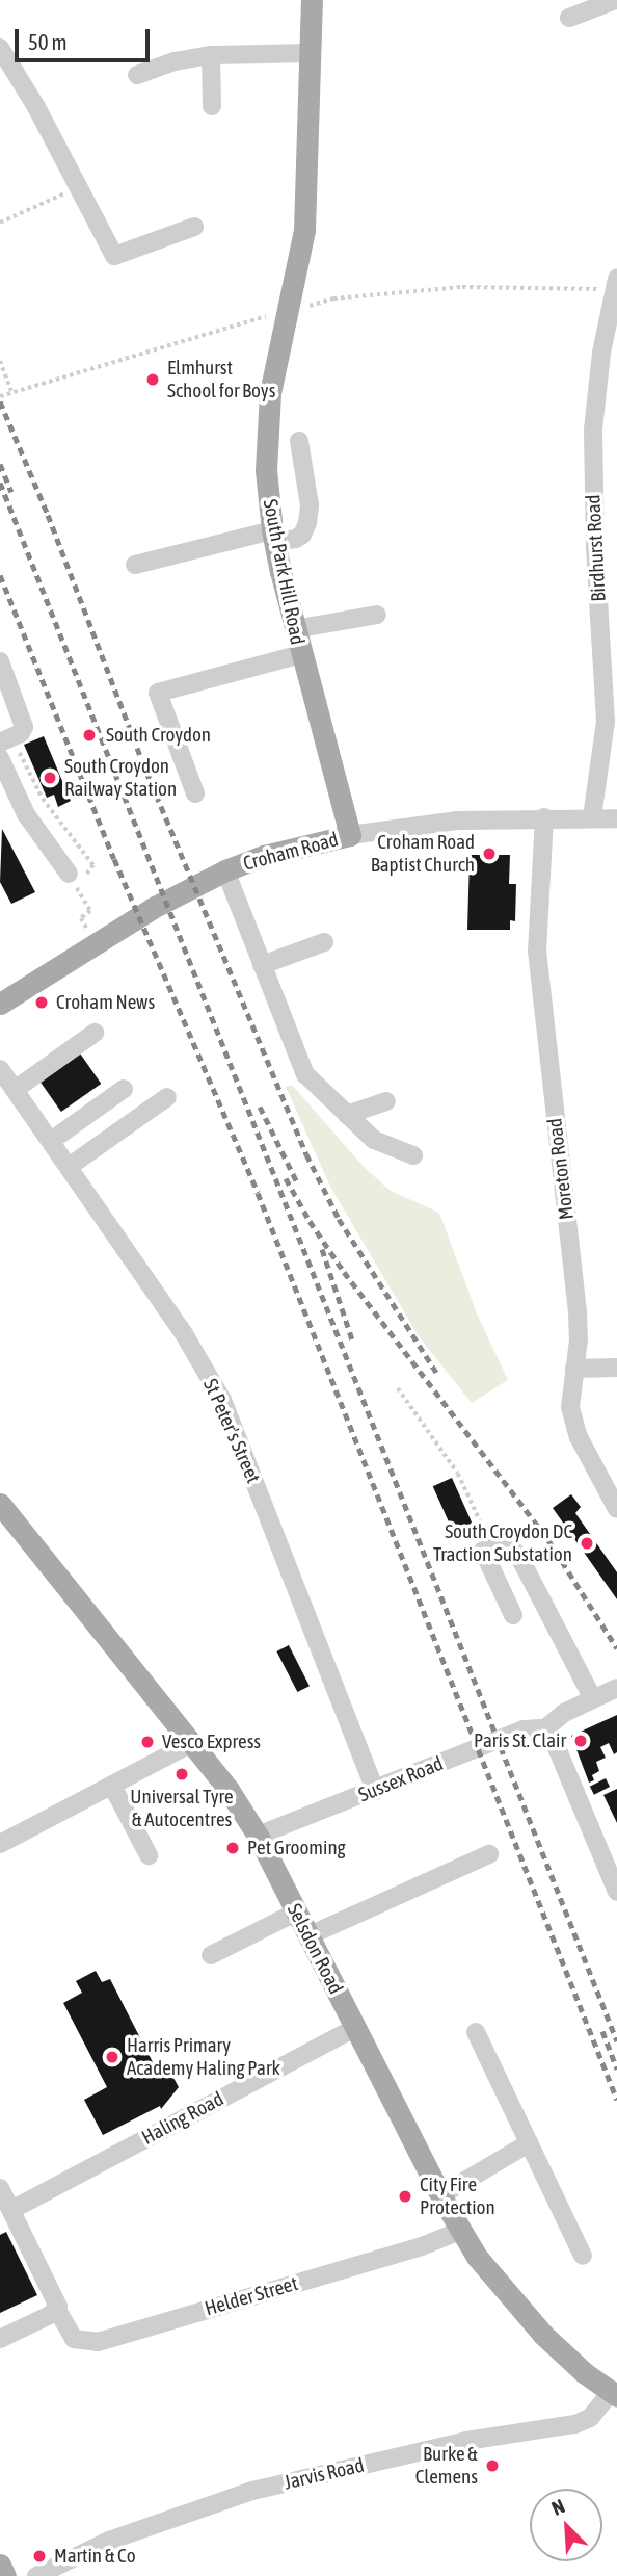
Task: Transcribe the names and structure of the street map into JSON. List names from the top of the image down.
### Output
{
  "streets": {
    "main road": ["South Park Hill Road", "Croham Road", "Selsdon Road"],
    "street": [
      "Birdhurst Road",
      "Moreton Road",
      "St Peter's Street",
      "Sussex Road",
      "Haling Road",
      "Helder Street",
      "Jarvis Road"
    ]
  },
  "crossings": [
    ["Birdhurst Road", "Croham Road"],
    ["South Park Hill Road", "Croham Road"],
    ["Croham Road", "Moreton Road"],
    ["St Peter's Street", "Sussex Road"],
    ["Sussex Road", "Selsdon Road"],
    ["Selsdon Road", "Haling Road"],
    ["Selsdon Road", "Helder Street"],
    ["Selsdon Road", "Jarvis Road"]
  ],
  "places": [
    "Elmhurst School for Boys",
    "South Croydon",
    "South Croydon Railway Station",
    "Croham Road Baptist Church",
    "Croham News",
    "South Croydon DC Traction Substation",
    "Paris St. Clair",
    "Vesco Express",
    "Universal Tyre & Autocentres",
    "Pet Grooming",
    "Harris Primary Academy Haling Park",
    "City Fire Protection",
    "Burke & Clemens",
    "Martin & Co"
  ],
  "scale_bar": "50 m",
  "north": "top left"
}
